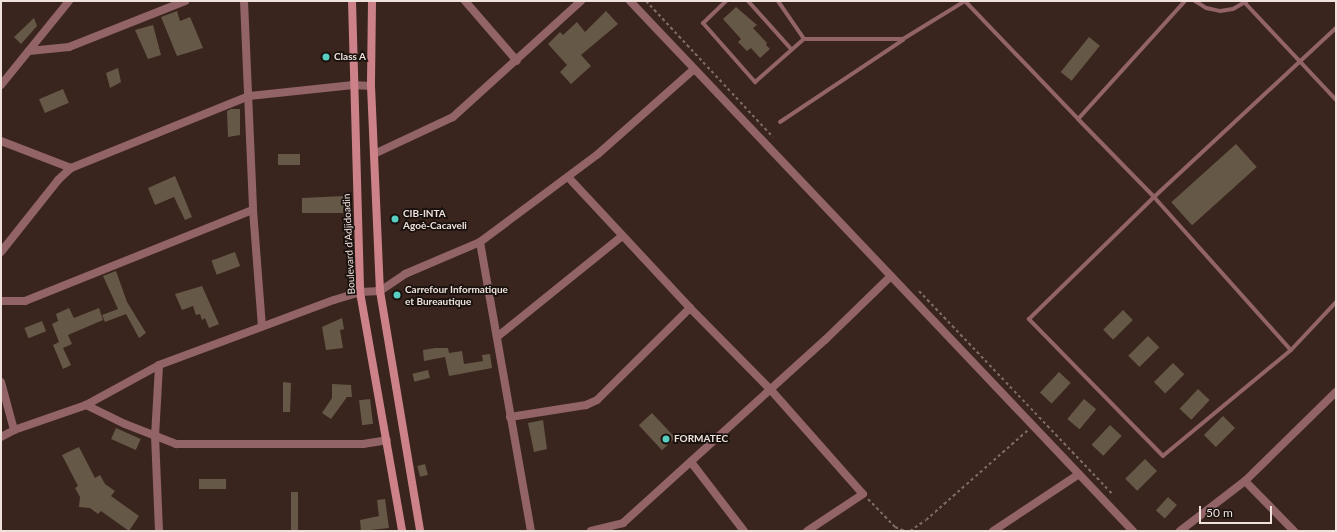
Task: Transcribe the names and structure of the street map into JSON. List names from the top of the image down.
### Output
{
  "streets": {
    "main road": ["Boulevard d'Adjidoadin"]
  },
  "places": [
    "Class A",
    "CIB-INTA Agoè-Cacaveli",
    "Carrefour Informatique et Bureautique",
    "FORMATEC"
  ],
  "scale_bar": "50 m"
}
